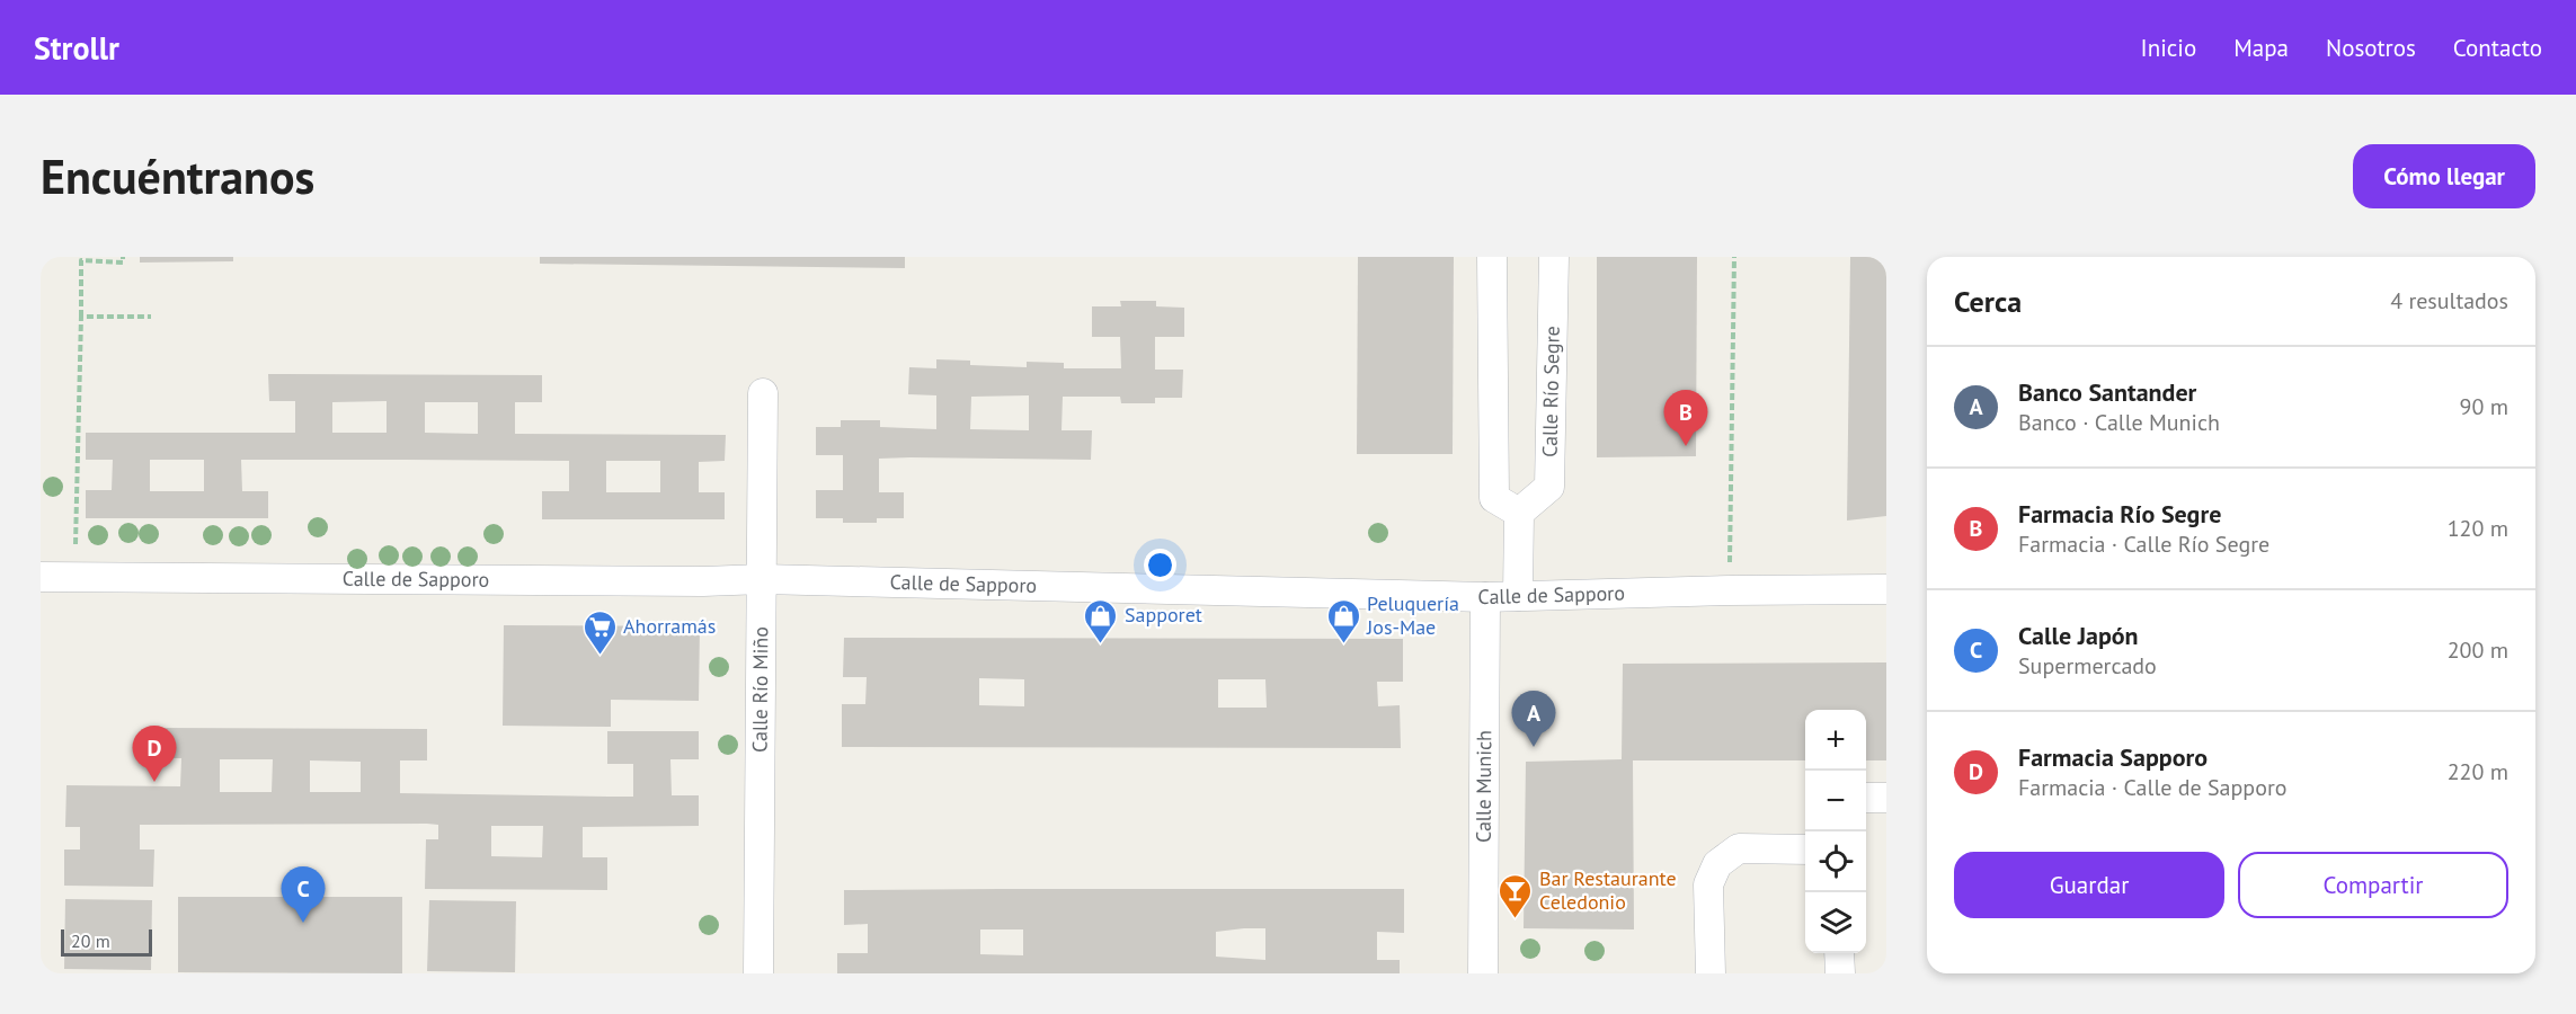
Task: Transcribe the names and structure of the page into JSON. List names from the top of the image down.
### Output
{
  "streets": {
    "street": [
      "Calle Río Segre",
      "Calle de Sapporo",
      "Calle Río Miño",
      "Calle Munich"
    ]
  },
  "crossings": [
    ["Calle de Sapporo", "Calle Río Miño"],
    ["Calle de Sapporo", "Calle Munich"]
  ],
  "places": {
    "shop": ["Sapporet", "Peluquería Jos-Mae"],
    "supermarket": ["Ahorramás"],
    "bar": ["Bar Restaurante Celedonio"]
  },
  "scale_bar": "20 m",
  "page": {
    "header": "Strollr",
    "nav": [
      "Inicio",
      "Mapa",
      "Nosotros",
      "Contacto"
    ],
    "buttons": [
      "Cómo llegar",
      ["Guardar", "Compartir"]
    ],
    "title": "Encuéntranos",
    "heading": ["Cerca", "4 resultados"],
    "list": [
      {
        "mark": "A",
        "name": "Banco Santander",
        "note": "Banco · Calle Munich",
        "value": "90 m"
      },
      {
        "mark": "B",
        "name": "Farmacia Río Segre",
        "note": "Farmacia · Calle Río Segre",
        "value": "120 m"
      },
      {
        "mark": "C",
        "name": "Calle Japón",
        "note": "Supermercado",
        "value": "200 m"
      },
      {
        "mark": "D",
        "name": "Farmacia Sapporo",
        "note": "Farmacia · Calle de Sapporo",
        "value": "220 m"
      }
    ],
    "pins": [
      "B",
      "A",
      "D",
      "C"
    ],
    "map_buttons": ["+", "−"],
    "scale": "20 m"
  }
}
